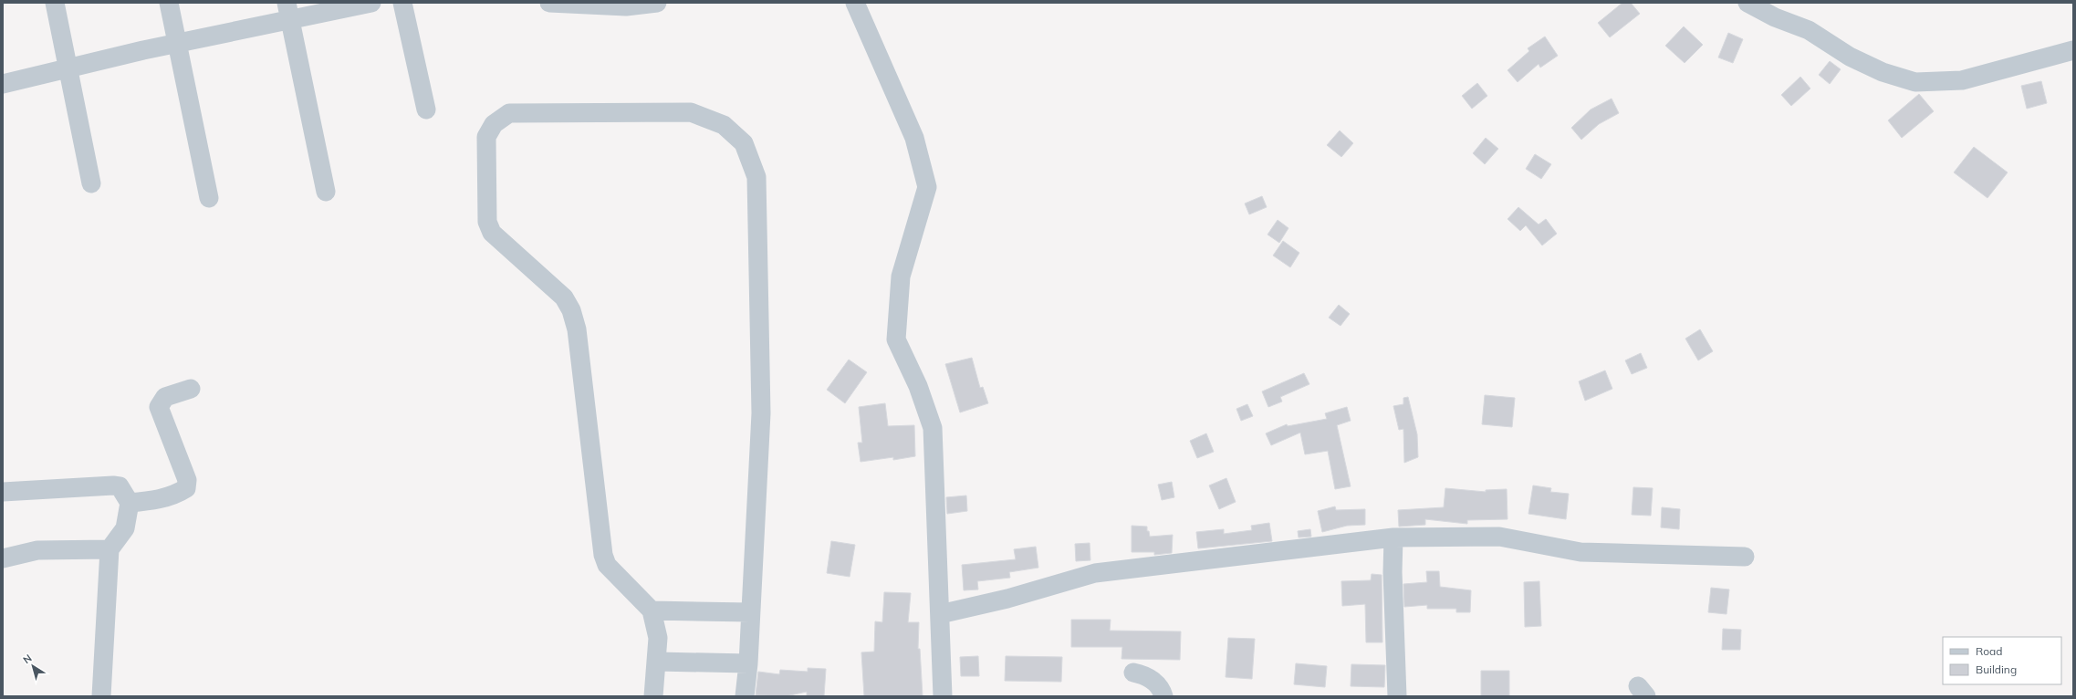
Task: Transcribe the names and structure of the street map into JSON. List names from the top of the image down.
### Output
{
  "legend": ["Road", "Building"],
  "north": "top left"
}
